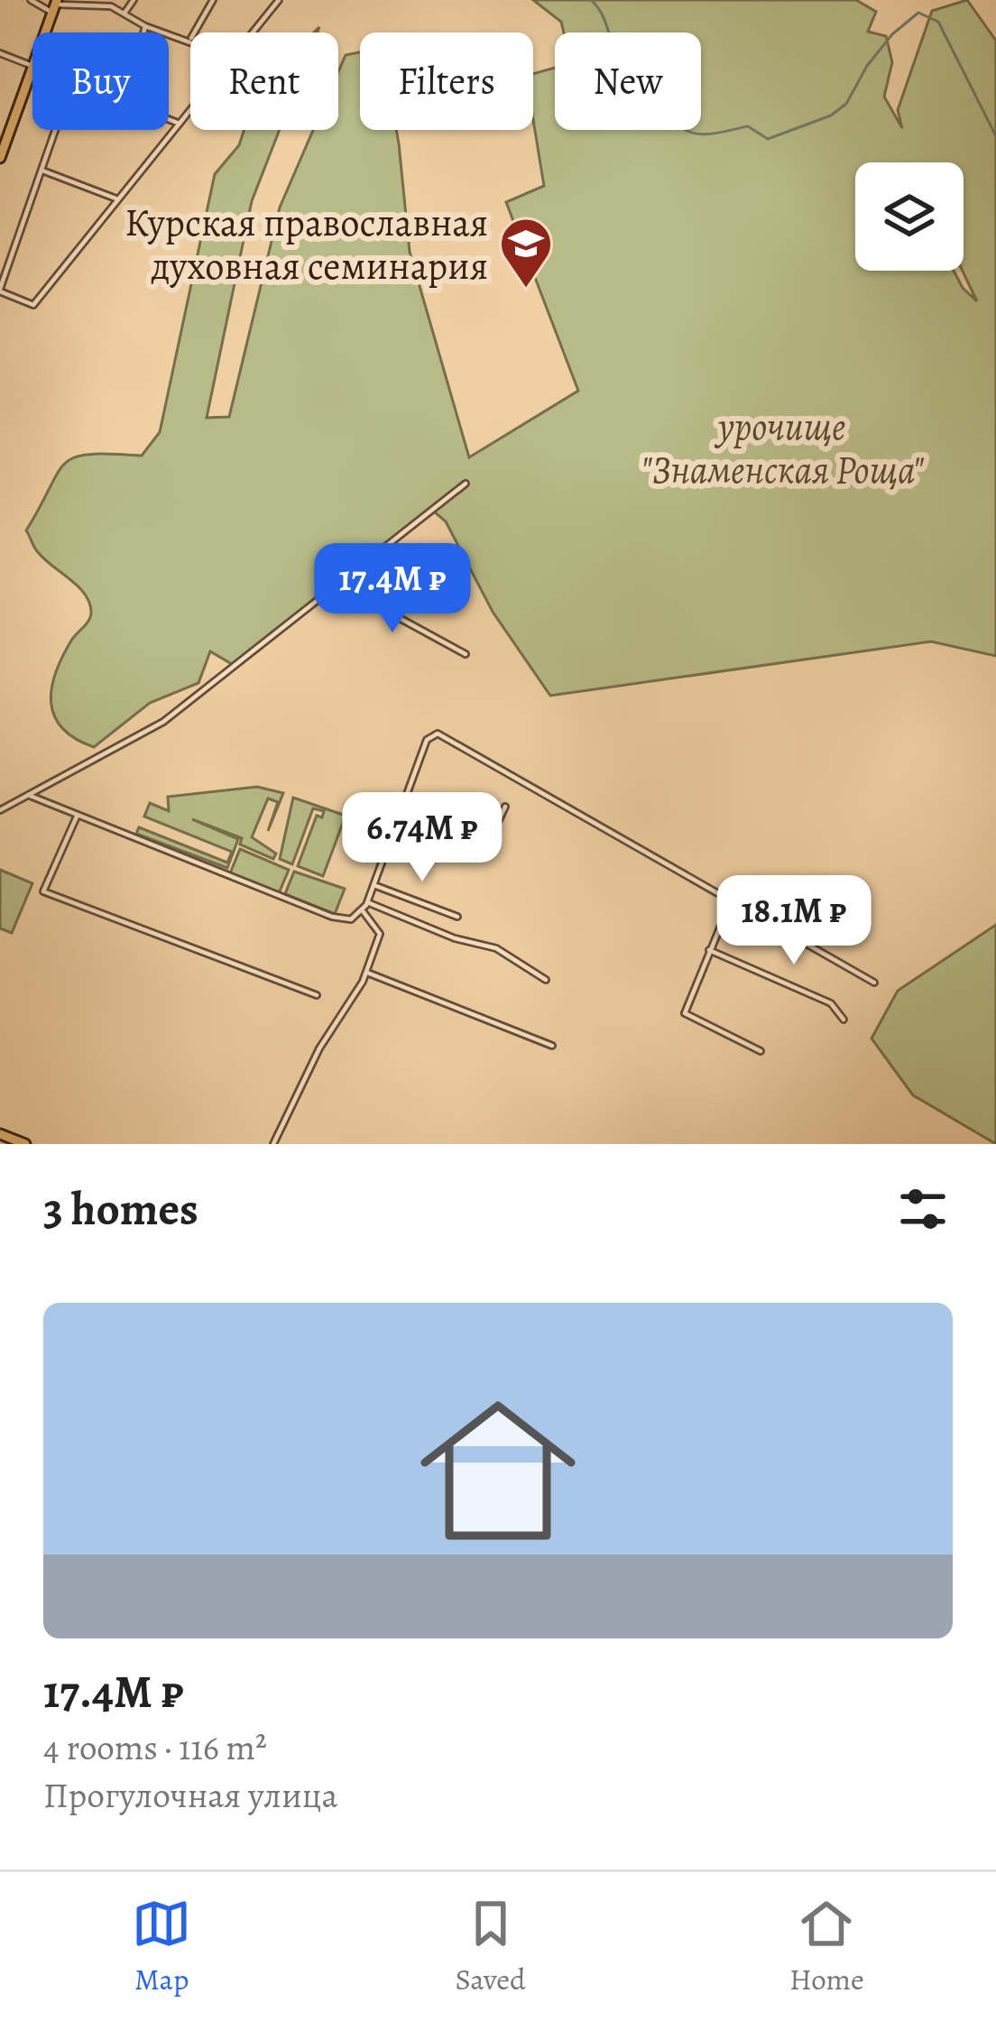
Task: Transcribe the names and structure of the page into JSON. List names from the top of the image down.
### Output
{
  "parks": ["урочище \"Знаменская Роща\""],
  "places": {
    "school or university": ["Курская православная духовная семинария"]
  },
  "page": {
    "chip": [
      "Buy",
      "Rent",
      "Filters",
      "New"
    ],
    "price": ["17.4M ₽", "6.74M ₽", "18.1M ₽"],
    "heading": "3 homes",
    "list": [
      {
        "name": "17.4M ₽",
        "note": "4 rooms · 116 m² · Прогулочная улица"
      }
    ],
    "tabs": ["Map", "Saved", "Home"]
  }
}
